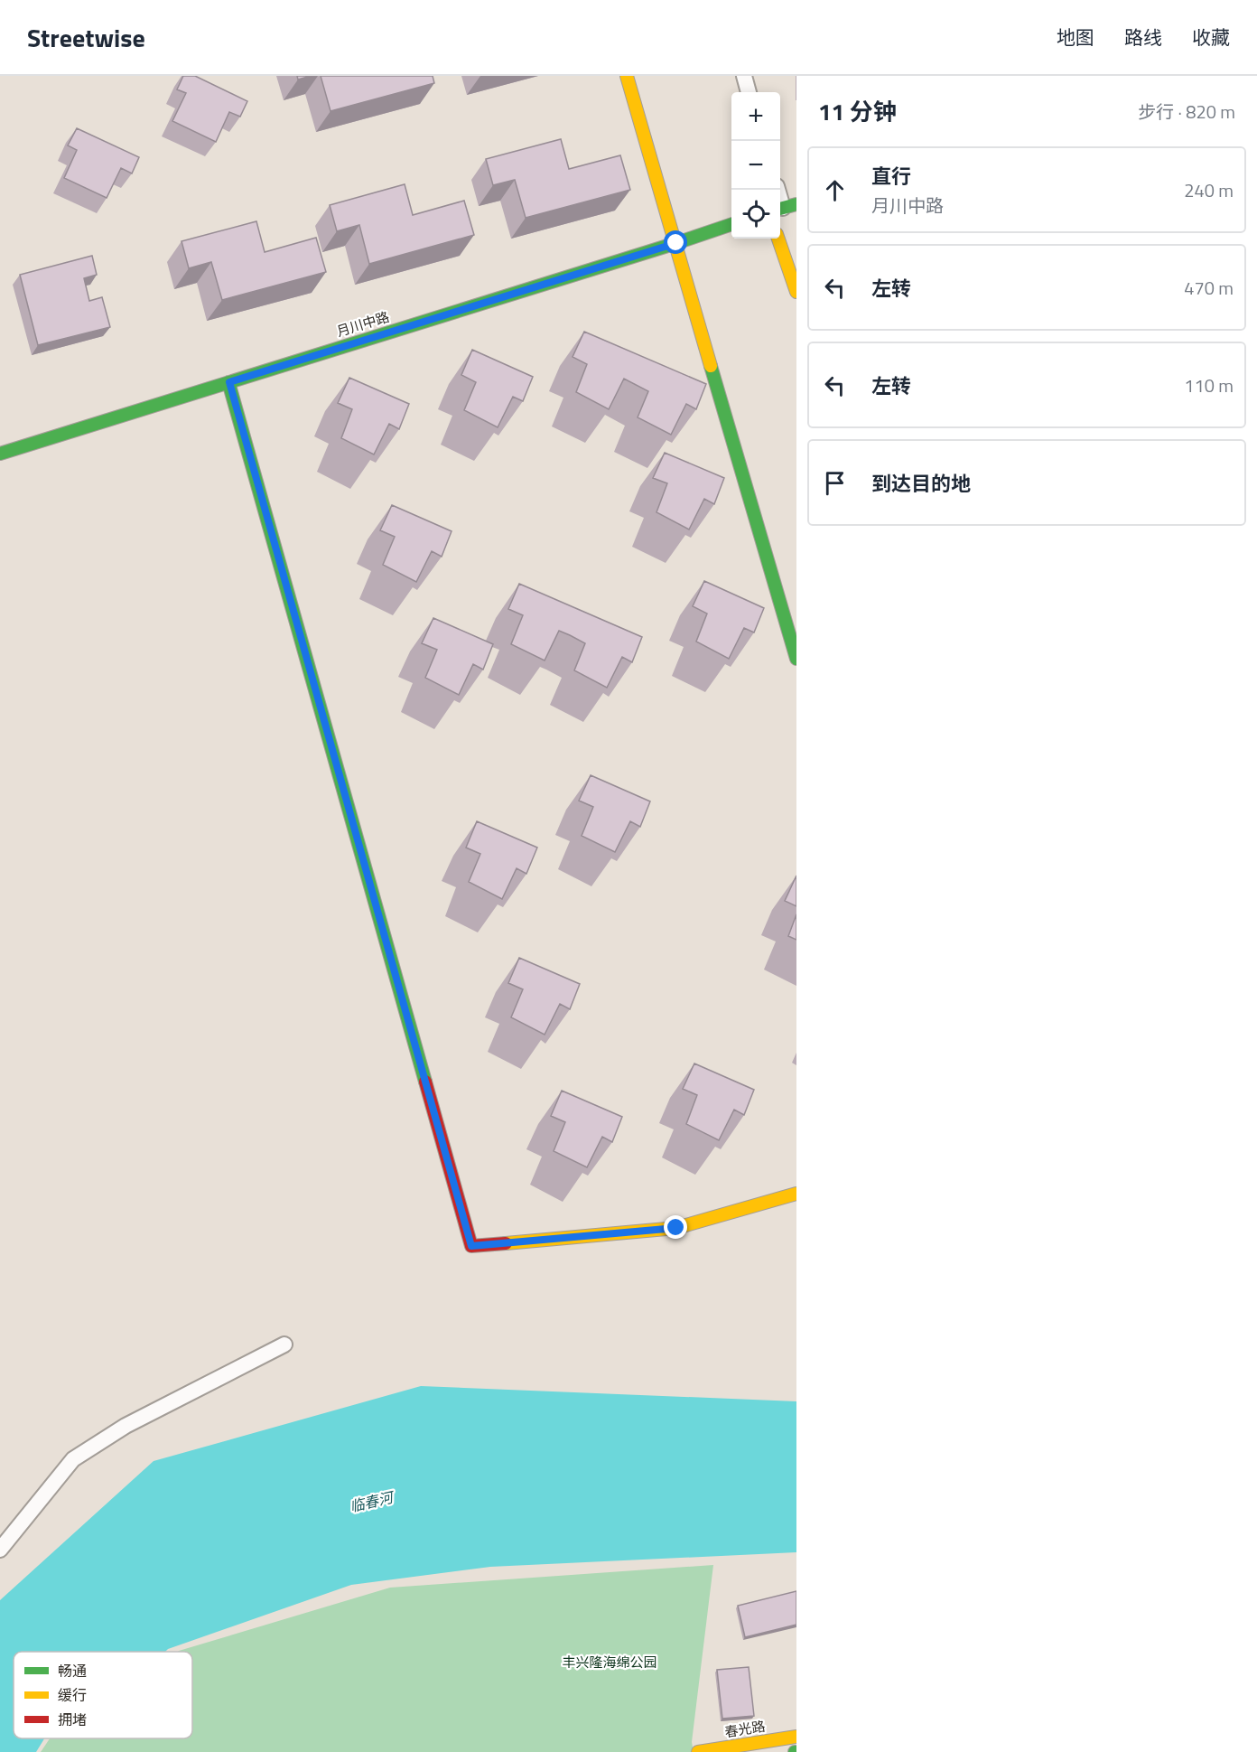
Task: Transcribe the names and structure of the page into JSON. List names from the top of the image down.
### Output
{
  "streets": {
    "street": ["月川中路", "春光路"]
  },
  "water": ["临春河"],
  "parks": ["丰兴隆海绵公园"],
  "legend": ["畅通", "缓行", "拥堵"],
  "page": {
    "header": "Streetwise",
    "nav": ["地图", "路线", "收藏"],
    "heading": ["11 分钟", "步行 · 820 m"],
    "map_buttons": ["+", "−"],
    "list": [
      ["直行", "月川中路", "240 m"],
      ["左转", "470 m"],
      ["左转", "110 m"],
      "到达目的地"
    ]
  }
}
